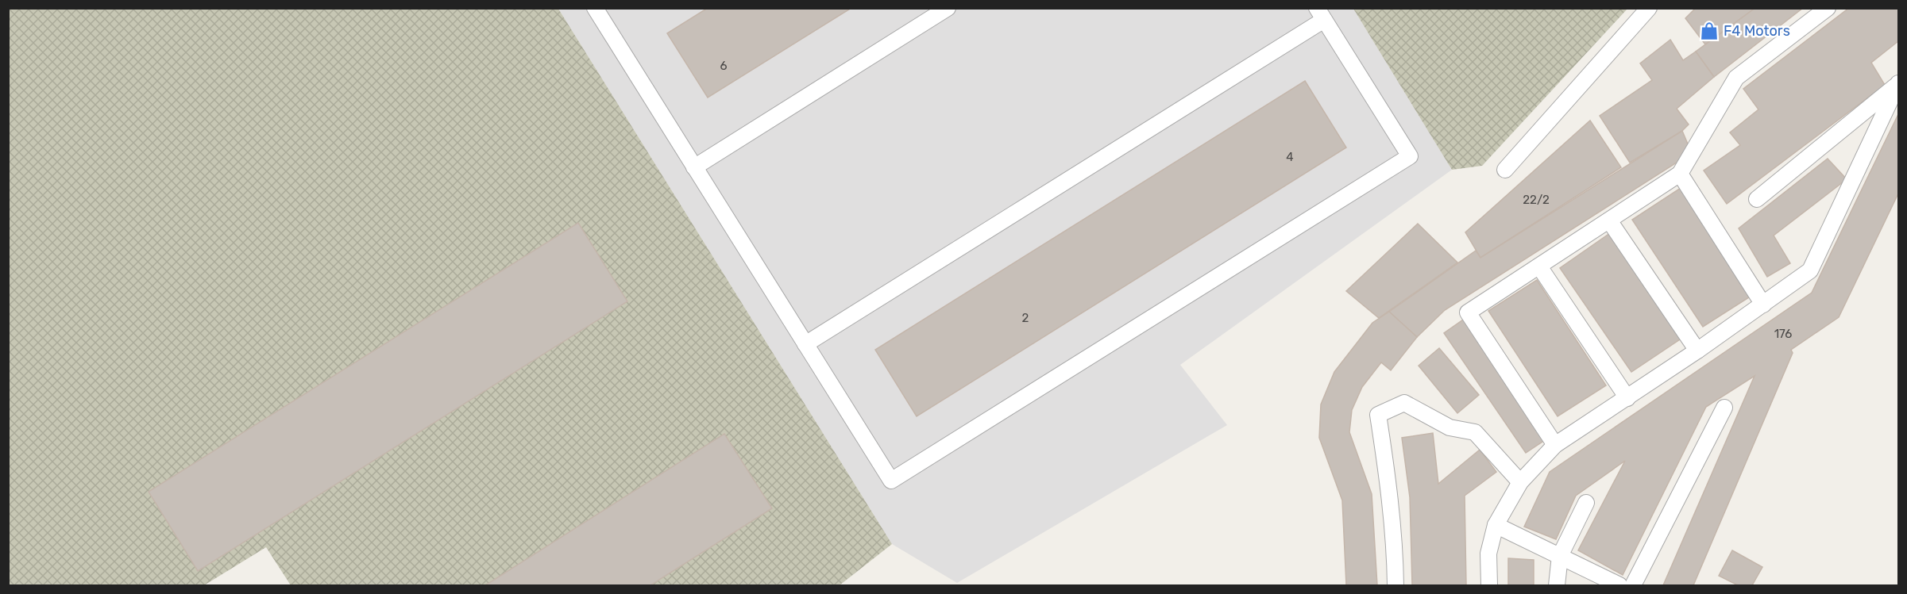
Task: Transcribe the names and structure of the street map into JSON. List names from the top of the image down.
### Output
{
  "places": {
    "shop": ["F4 Motors"]
  },
  "house_numbers": [
    "6",
    "4",
    "22/2",
    "2",
    "176"
  ]
}
